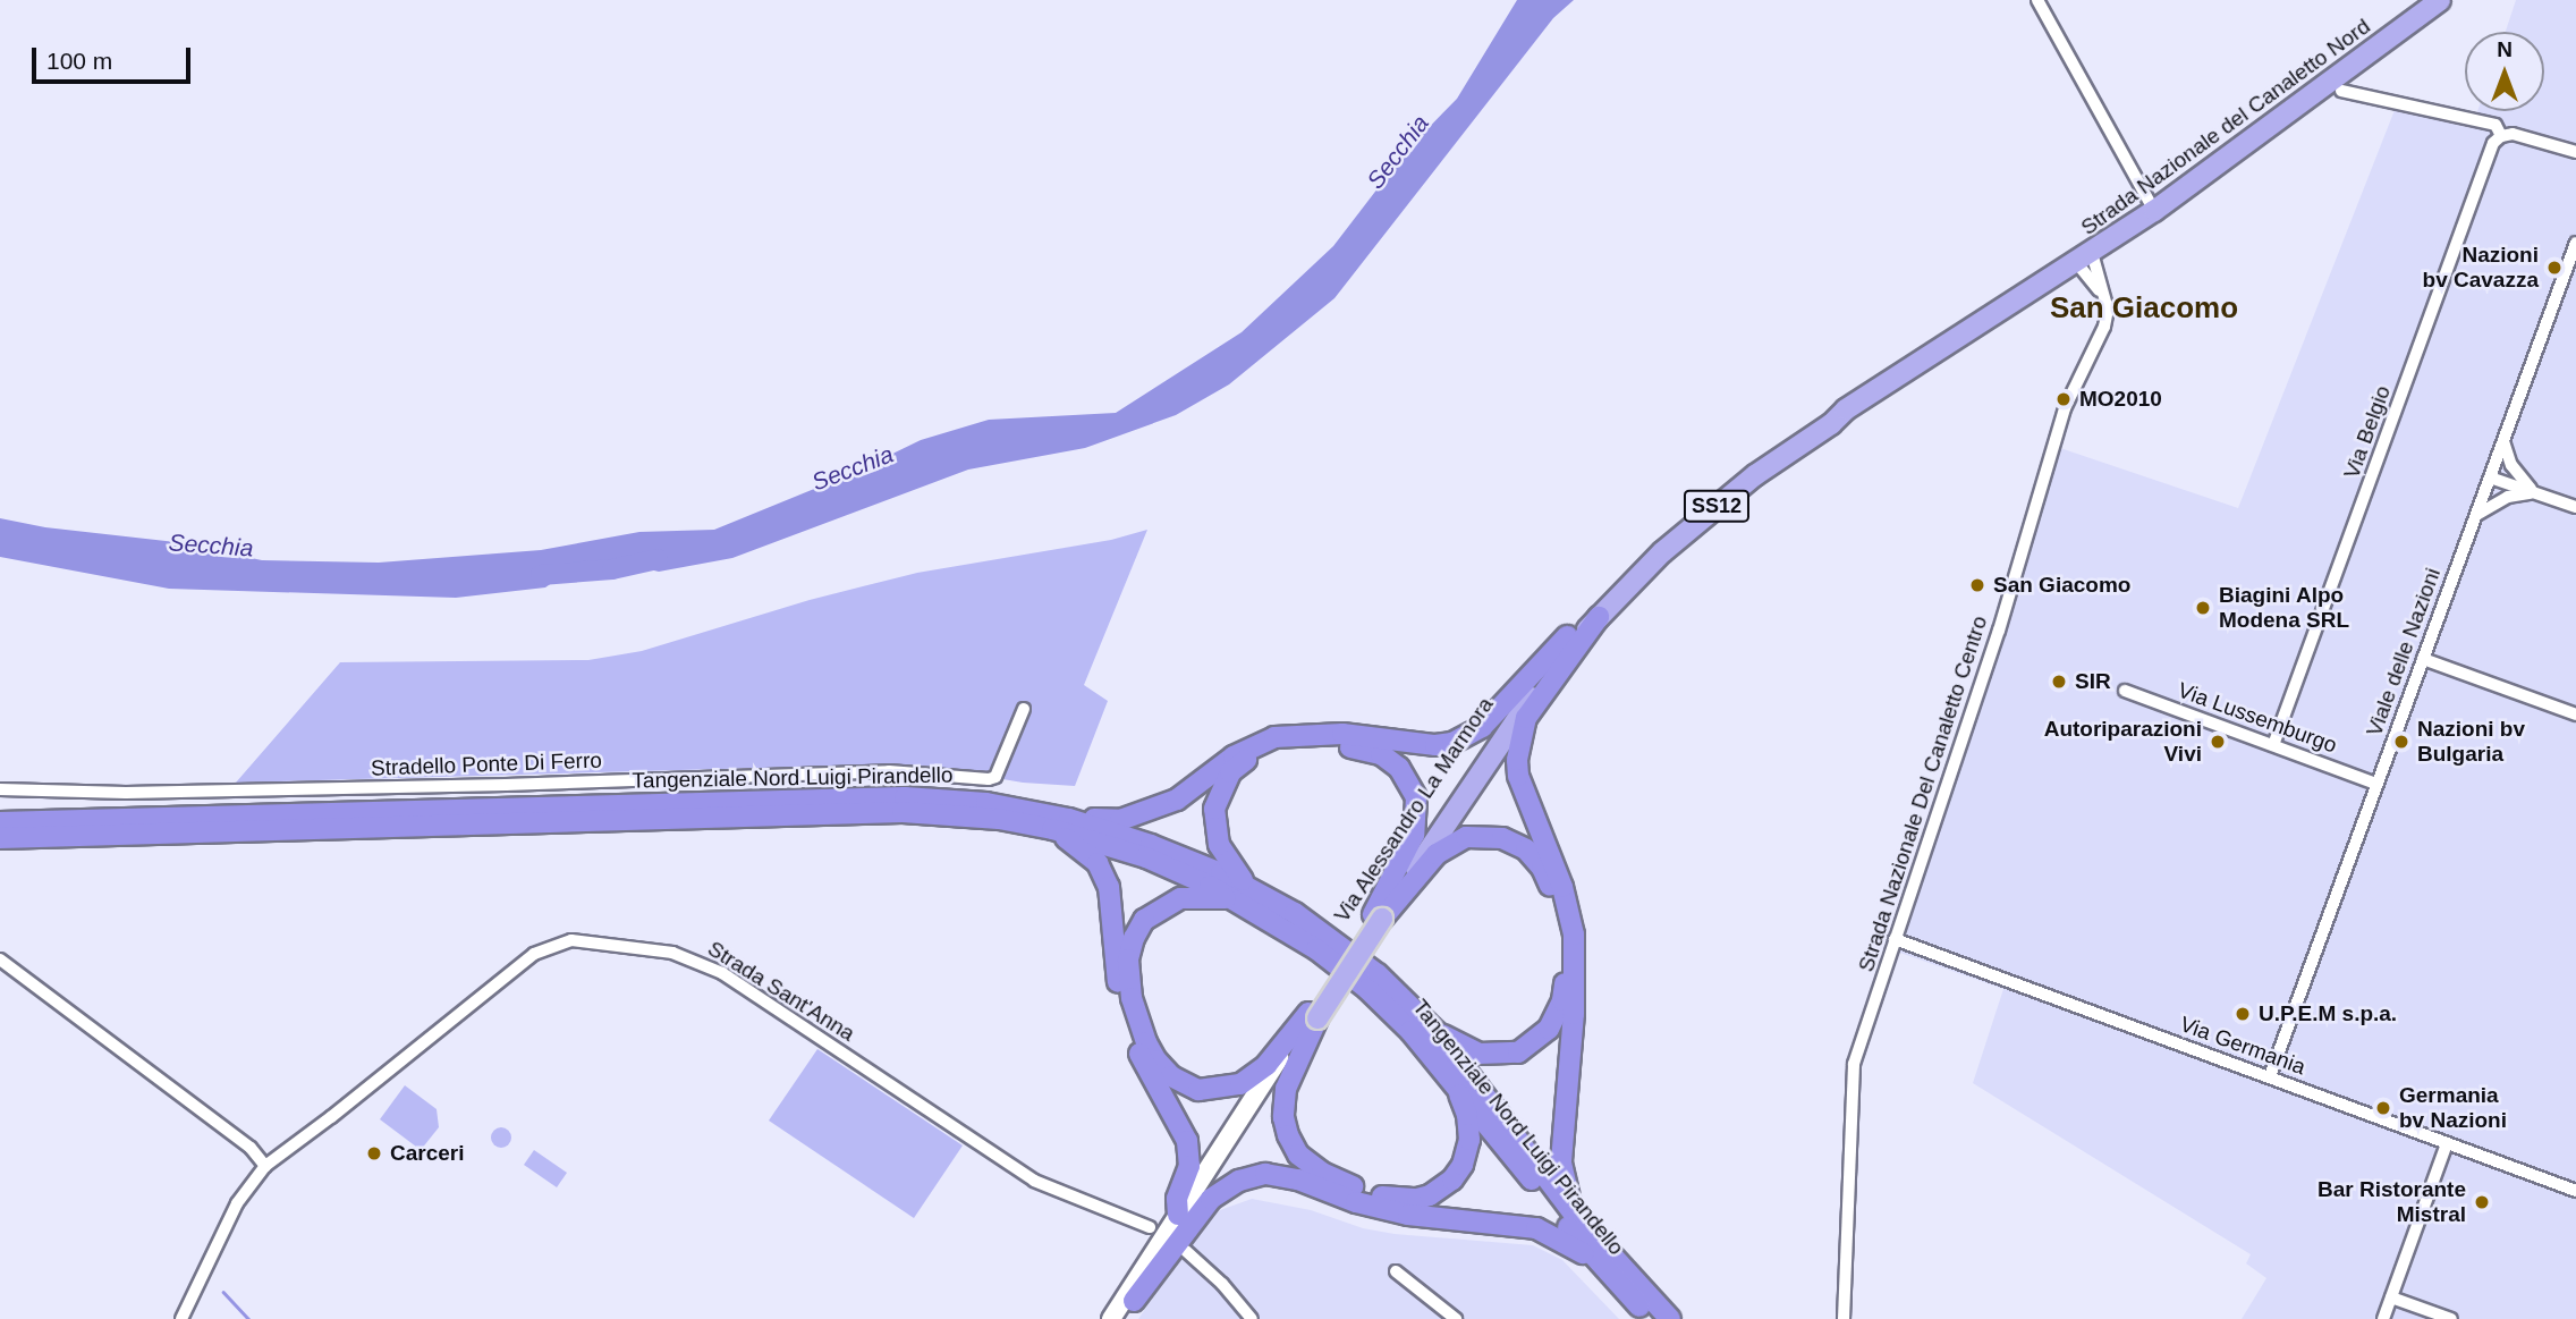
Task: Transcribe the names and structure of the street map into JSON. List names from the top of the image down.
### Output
{
  "streets": {
    "highway": ["Tangenziale Nord Luigi Pirandello"],
    "main road": ["Strada Nazionale del Canaletto Nord", "SS12", "Via Alessandro La Marmora"],
    "street": [
      "Via Belgio",
      "Viale delle Nazioni",
      "Via Lussemburgo",
      "Stradello Ponte Di Ferro",
      "Strada Nazionale Del Canaletto Centro",
      "Strada Sant'Anna",
      "Via Germania"
    ]
  },
  "crossings": [
    ["Strada Nazionale del Canaletto Nord", "Strada Nazionale Del Canaletto Centro"],
    ["Strada Nazionale del Canaletto Nord", "Via Alessandro La Marmora"],
    ["Via Belgio", "Via Lussemburgo"],
    ["Viale delle Nazioni", "Via Lussemburgo"],
    ["Viale delle Nazioni", "Via Germania"],
    ["Strada Nazionale Del Canaletto Centro", "Via Alessandro La Marmora"],
    ["Strada Nazionale Del Canaletto Centro", "Via Germania"]
  ],
  "districts": ["San Giacomo"],
  "water": ["Secchia"],
  "places": [
    "Nazioni bv Cavazza",
    "MO2010",
    "San Giacomo",
    "Biagini Alpo Modena SRL",
    "SIR",
    "Autoriparazioni Vivi",
    "Nazioni bv Bulgaria",
    "U.P.E.M s.p.a.",
    "Germania bv Nazioni",
    "Carceri",
    "Bar Ristorante Mistral"
  ],
  "scale_bar": "100 m",
  "north": "top"
}
